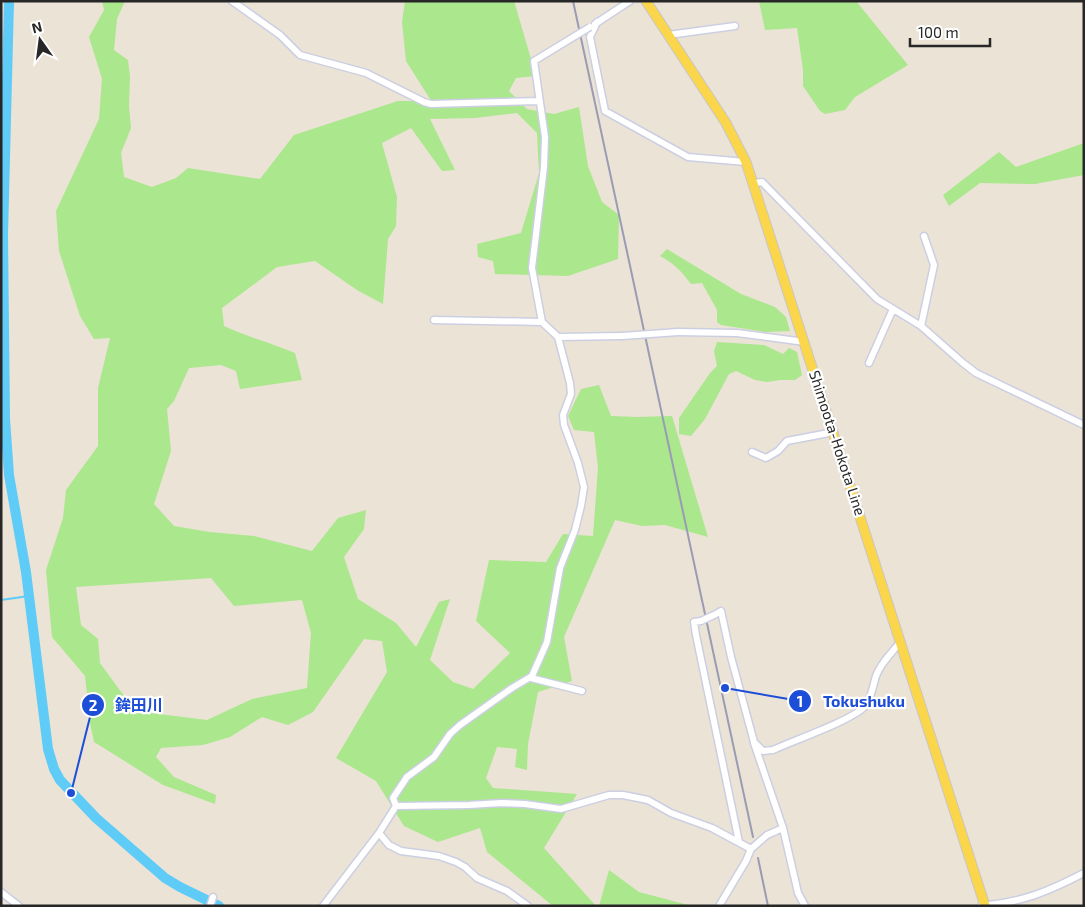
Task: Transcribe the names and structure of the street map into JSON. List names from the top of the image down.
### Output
{
  "streets": {
    "main road": ["Shimoota-Hokota Line"]
  },
  "places": ["Tokushuku", "鉾田川"],
  "scale_bar": "100 m",
  "north": "top"
}
